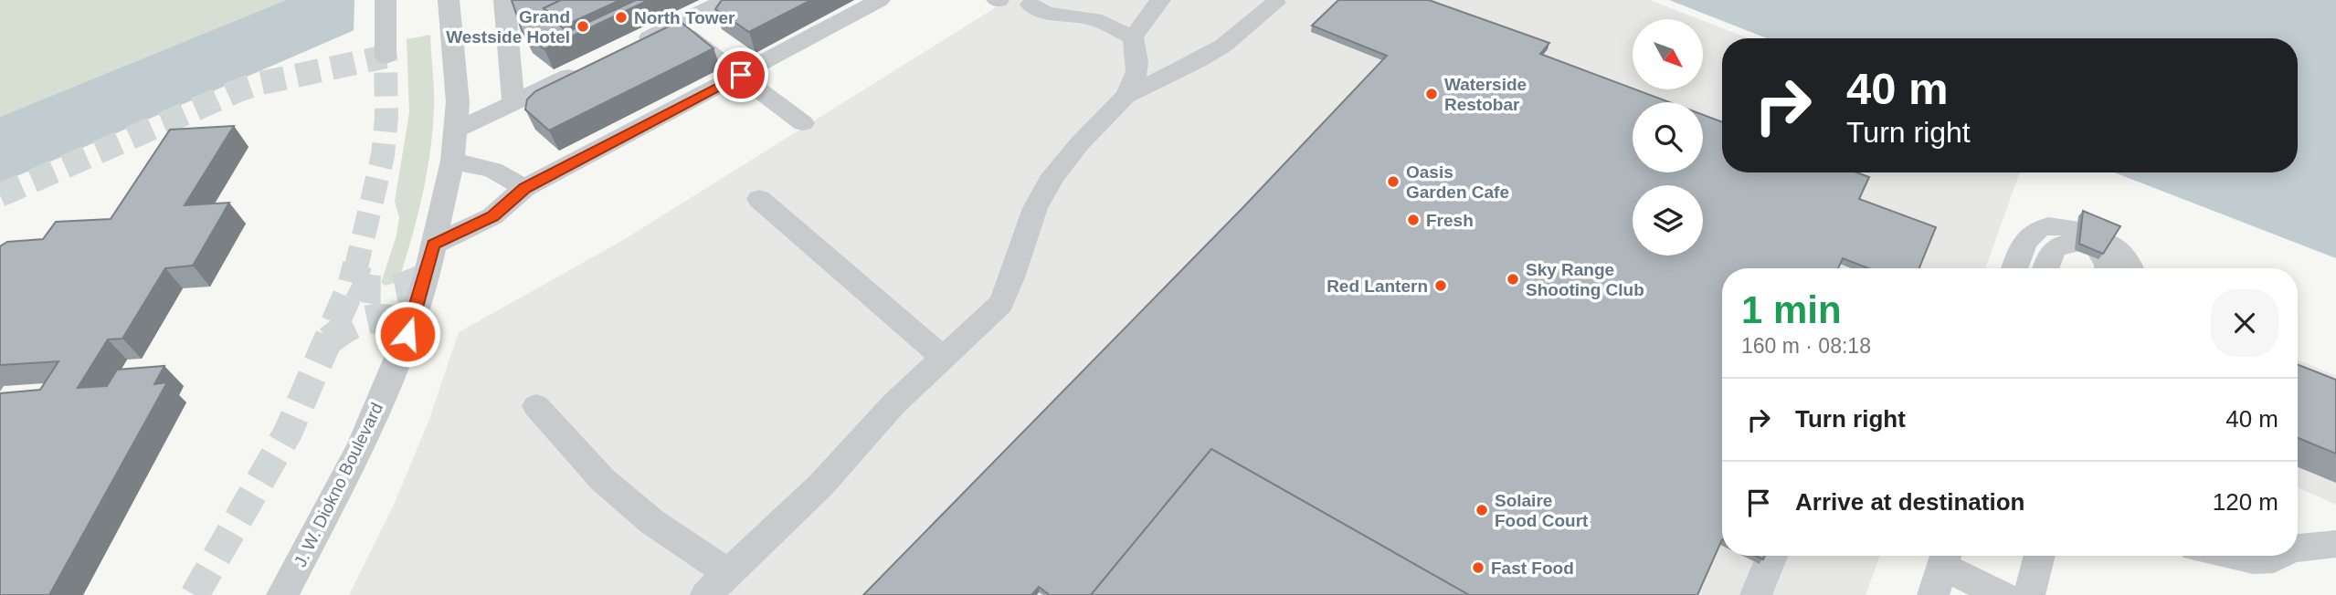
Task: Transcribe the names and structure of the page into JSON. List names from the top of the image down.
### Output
{
  "streets": {
    "street": ["J. W. Diokno Boulevard"]
  },
  "places": [
    "North Tower",
    "Grand Westside Hotel",
    "Waterside Restobar",
    "Oasis Garden Cafe",
    "Fresh",
    "Sky Range Shooting Club",
    "Red Lantern",
    "Solaire Food Court",
    "Fast Food"
  ],
  "north": "bottom right",
  "page": {
    "turn": ["40 m", "Turn right"],
    "heading": ["1 min", "160 m · 08:18"],
    "list": [
      {
        "name": "Turn right",
        "value": "40 m"
      },
      {
        "name": "Arrive at destination",
        "value": "120 m"
      }
    ]
  }
}
